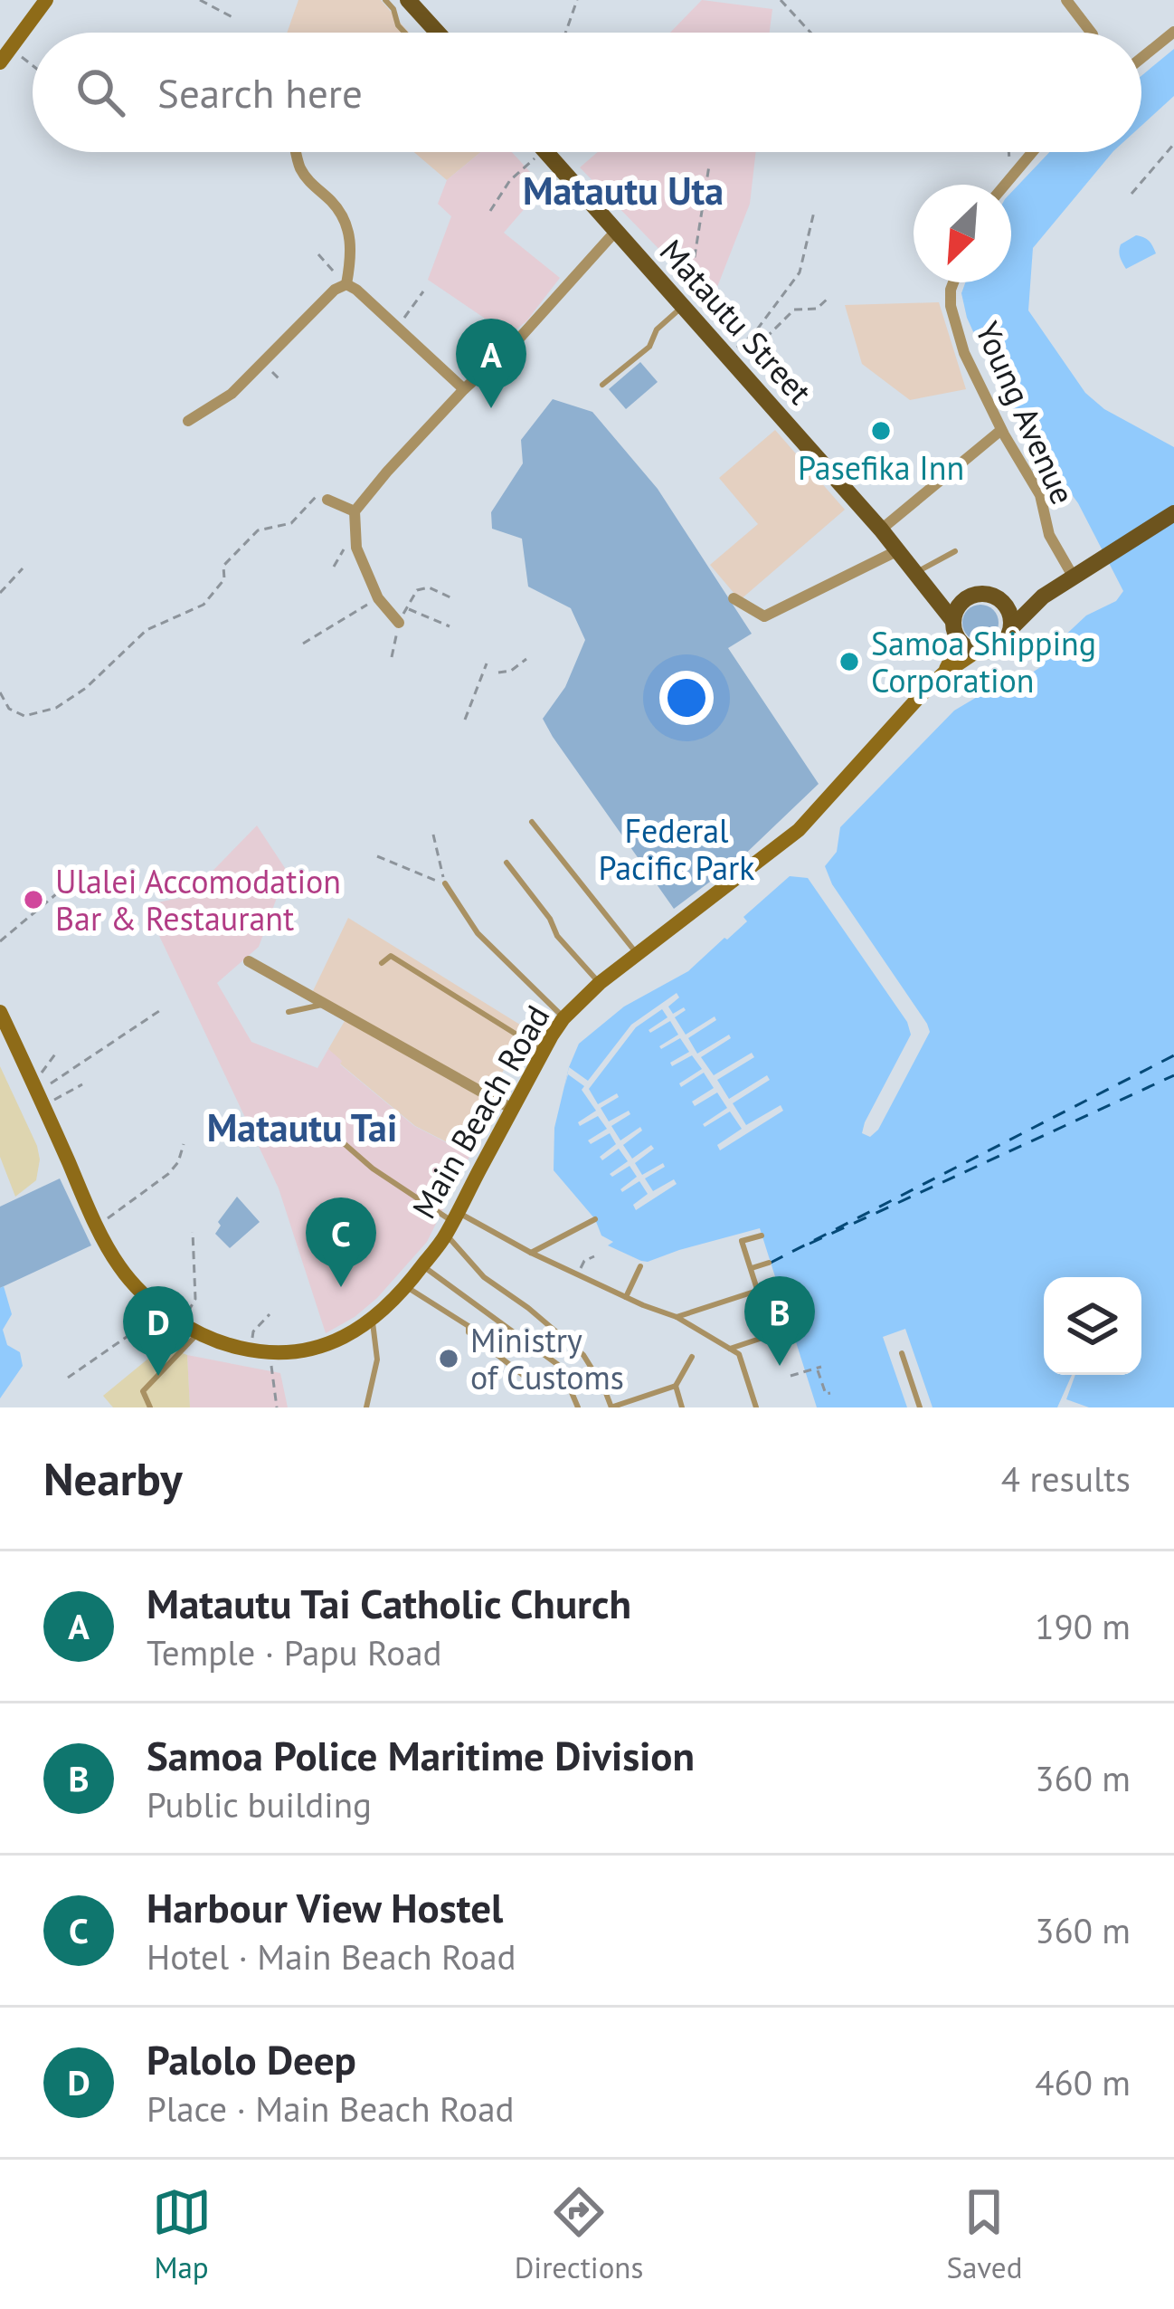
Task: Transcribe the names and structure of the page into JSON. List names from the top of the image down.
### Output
{
  "streets": {
    "main road": ["Matautu Street", "Main Beach Road"],
    "street": ["Young Avenue"]
  },
  "crossings": [
    ["Matautu Street", "Main Beach Road"]
  ],
  "districts": ["Matautu Uta", "Matautu Tai"],
  "parks": ["Federal Pacific Park"],
  "places": [
    "Pasefika Inn",
    "Samoa Shipping Corporation",
    "Ulalei Accomodation Bar & Restaurant",
    "Ministry of Customs"
  ],
  "north": "bottom left",
  "page": {
    "search": "Search here",
    "pins": [
      "A",
      "C",
      "B",
      "D"
    ],
    "heading": ["Nearby", "4 results"],
    "list": [
      {
        "mark": "A",
        "name": "Matautu Tai Catholic Church",
        "note": "Temple · Papu Road",
        "value": "190 m"
      },
      {
        "mark": "B",
        "name": "Samoa Police Maritime Division",
        "note": "Public building",
        "value": "360 m"
      },
      {
        "mark": "C",
        "name": "Harbour View Hostel",
        "note": "Hotel · Main Beach Road",
        "value": "360 m"
      },
      {
        "mark": "D",
        "name": "Palolo Deep",
        "note": "Place · Main Beach Road",
        "value": "460 m"
      }
    ],
    "nav": ["Map", "Directions", "Saved"]
  }
}
